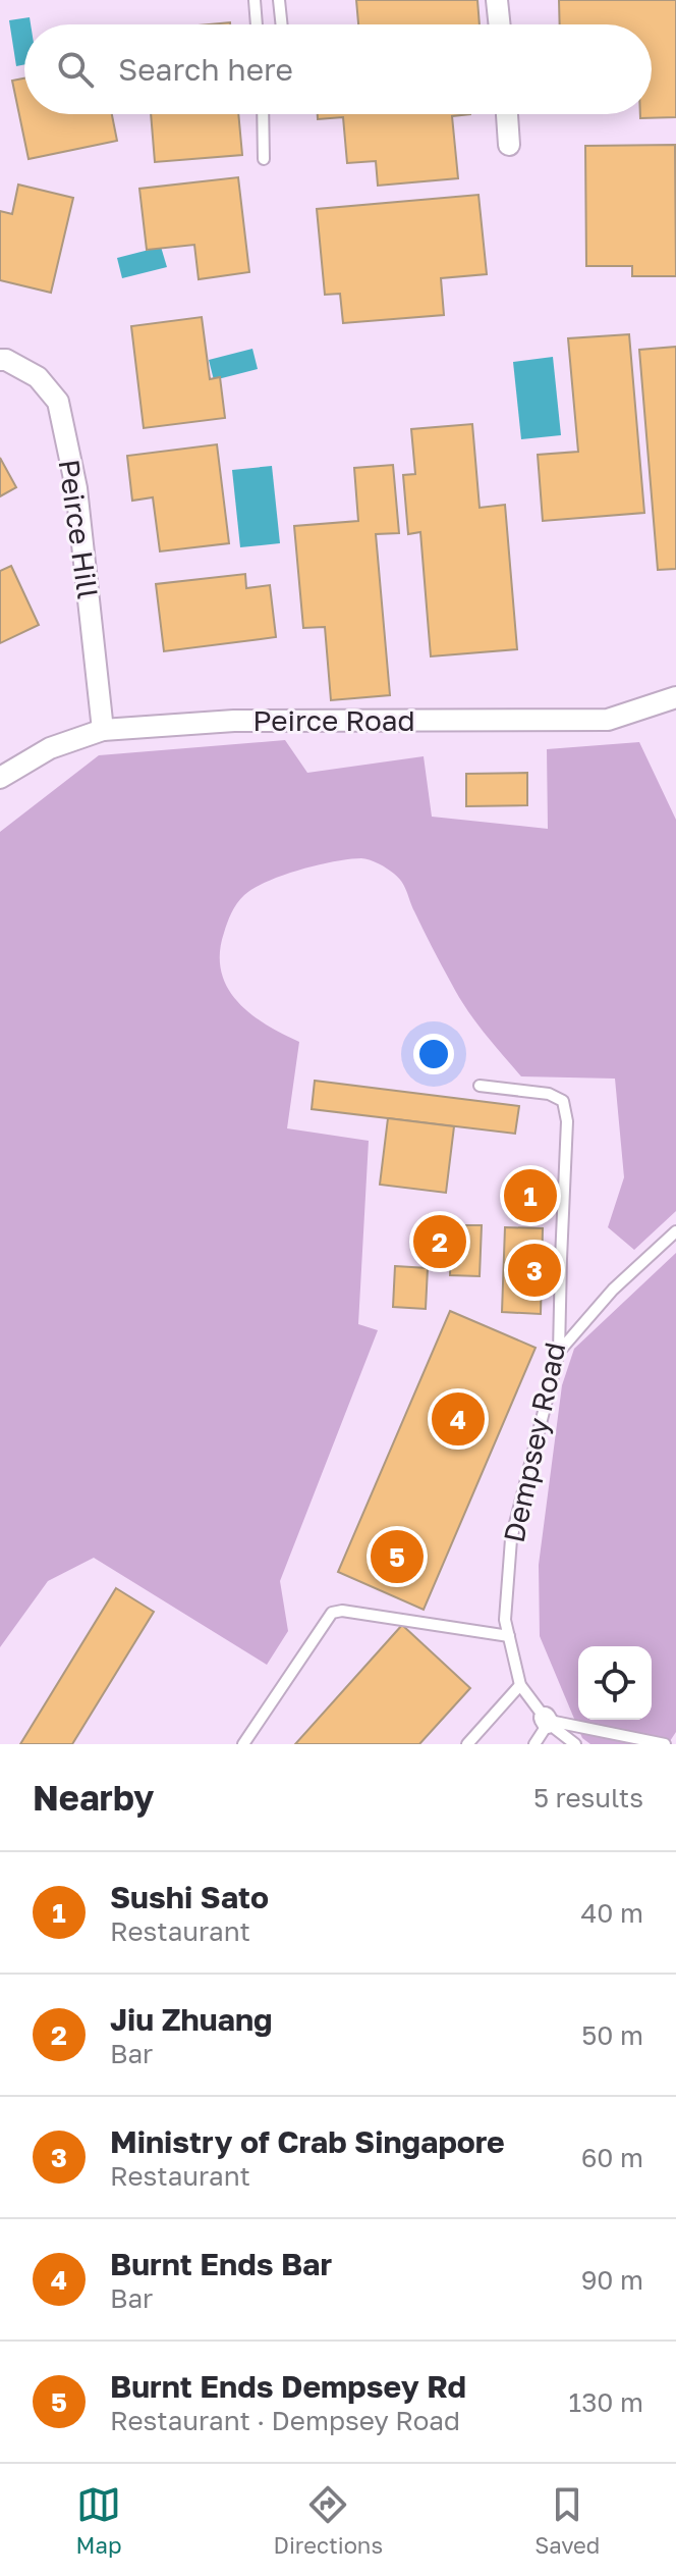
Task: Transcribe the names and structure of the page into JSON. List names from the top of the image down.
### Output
{
  "streets": {
    "street": ["Peirce Hill", "Peirce Road"],
    "lane": ["Dempsey Road"]
  },
  "crossings": [
    ["Peirce Hill", "Peirce Road"]
  ],
  "page": {
    "search": "Search here",
    "pins": [
      "1",
      "2",
      "3",
      "4",
      "5"
    ],
    "heading": ["Nearby", "5 results"],
    "list": [
      {
        "mark": "1",
        "name": "Sushi Sato",
        "note": "Restaurant",
        "value": "40 m"
      },
      {
        "mark": "2",
        "name": "Jiu Zhuang",
        "note": "Bar",
        "value": "50 m"
      },
      {
        "mark": "3",
        "name": "Ministry of Crab Singapore",
        "note": "Restaurant",
        "value": "60 m"
      },
      {
        "mark": "4",
        "name": "Burnt Ends Bar",
        "note": "Bar",
        "value": "90 m"
      },
      {
        "mark": "5",
        "name": "Burnt Ends Dempsey Rd",
        "note": "Restaurant · Dempsey Road",
        "value": "130 m"
      }
    ],
    "nav": ["Map", "Directions", "Saved"]
  }
}
